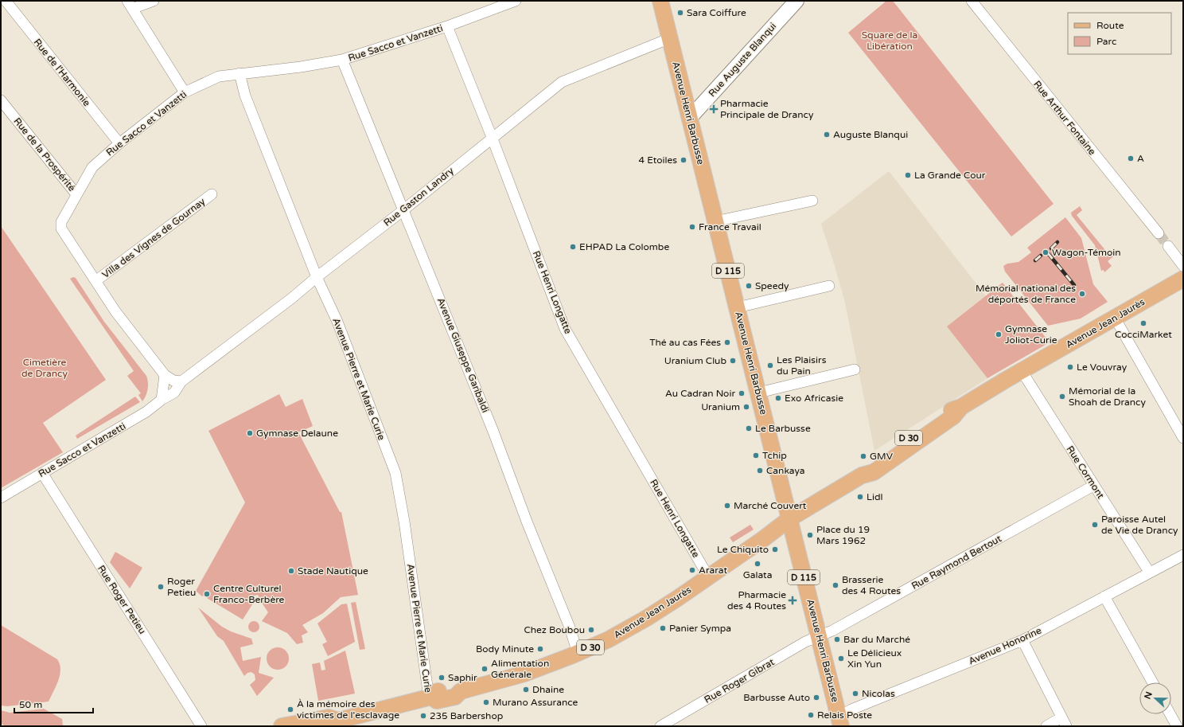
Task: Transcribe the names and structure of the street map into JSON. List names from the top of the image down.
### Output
{
  "streets": {
    "main road": [
      "Avenue Henri Barbusse",
      "D 115",
      "Avenue Jean Jaurès",
      "D 30"
    ],
    "street": [
      "Rue Sacco et Vanzetti",
      "Rue Auguste Blanqui",
      "Rue de l'Harmonie",
      "Rue Arthur Fontaine",
      "Rue de la Prospérité",
      "Rue Gaston Landry",
      "Villa des Vignes de Gournay",
      "Rue Henri Longatte",
      "Avenue Giuseppe Garibaldi",
      "Avenue Pierre et Marie Curie",
      "Rue Cormont",
      "Rue Raymond Bertout",
      "Rue Roger Petieu",
      "Avenue Honorine",
      "Rue Roger Gibrat"
    ]
  },
  "crossings": [
    ["Rue Sacco et Vanzetti", "Rue de l'Harmonie"],
    ["Rue Sacco et Vanzetti", "Rue de la Prospérité"],
    ["Rue Sacco et Vanzetti", "Rue Gaston Landry"],
    ["Rue Sacco et Vanzetti", "Villa des Vignes de Gournay"],
    ["Rue Sacco et Vanzetti", "Rue Henri Longatte"],
    ["Rue Sacco et Vanzetti", "Avenue Giuseppe Garibaldi"],
    ["Rue Sacco et Vanzetti", "Avenue Pierre et Marie Curie"],
    ["Rue Sacco et Vanzetti", "Rue Roger Petieu"],
    ["Rue Auguste Blanqui", "Avenue Henri Barbusse"],
    ["Avenue Henri Barbusse", "Rue Gaston Landry"],
    ["Avenue Henri Barbusse", "Avenue Jean Jaurès"],
    ["Avenue Henri Barbusse", "Rue Raymond Bertout"],
    ["Avenue Henri Barbusse", "Avenue Honorine"],
    ["Avenue Henri Barbusse", "Rue Roger Gibrat"],
    ["Rue Gaston Landry", "Rue Henri Longatte"],
    ["Rue Gaston Landry", "Avenue Giuseppe Garibaldi"],
    ["Rue Gaston Landry", "Avenue Pierre et Marie Curie"],
    ["Rue Henri Longatte", "Avenue Jean Jaurès"],
    ["Avenue Jean Jaurès", "Avenue Giuseppe Garibaldi"],
    ["Avenue Jean Jaurès", "Avenue Pierre et Marie Curie"],
    ["Avenue Jean Jaurès", "Rue Cormont"],
    ["Rue Cormont", "Rue Raymond Bertout"],
    ["Rue Cormont", "Avenue Honorine"],
    ["Rue Raymond Bertout", "Rue Roger Gibrat"]
  ],
  "parks": ["Square de la Libération", "Cimetière de Drancy"],
  "places": {
    "other": [
      "Sara Coiffure",
      "Auguste Blanqui",
      "A",
      "4 Etoiles",
      "La Grande Cour",
      "France Travail",
      "EHPAD La Colombe",
      "Wagon-Témoin",
      "Speedy",
      "Mémorial national des déportés de France",
      "CocciMarket",
      "Gymnase Joliot-Curie",
      "Thé au cas Fées",
      "Uranium Club",
      "Les Plaisirs du Pain",
      "Le Vouvray",
      "Au Cadran Noir",
      "Mémorial de la Shoah de Drancy",
      "Exo Africasie",
      "Uranium",
      "Le Barbusse",
      "Gymnase Delaune",
      "Tchip",
      "GMV",
      "Cankaya",
      "Lidl",
      "Marché Couvert",
      "Paroisse Autel de Vie de Drancy",
      "Place du 19 Mars 1962",
      "Le Chiquito",
      "Galata",
      "Ararat",
      "Stade Nautique",
      "Brasserie des 4 Routes",
      "Roger Petieu",
      "Centre Culturel Franco-Berbère",
      "Panier Sympa",
      "Chez Boubou",
      "Bar du Marché",
      "Body Minute",
      "Le Délicieux Xin Yun",
      "Alimentation Générale",
      "Saphir",
      "Dhaine",
      "Nicolas",
      "Barbusse Auto",
      "Murano Assurance",
      "À la mémoire des victimes de l'esclavage",
      "Relais Poste",
      "235 Barbershop"
    ],
    "health": ["Pharmacie Principale de Drancy", "Pharmacie des 4 Routes"]
  },
  "legend": ["Route", "Parc"],
  "scale_bar": "50 m",
  "north": "left"
}
